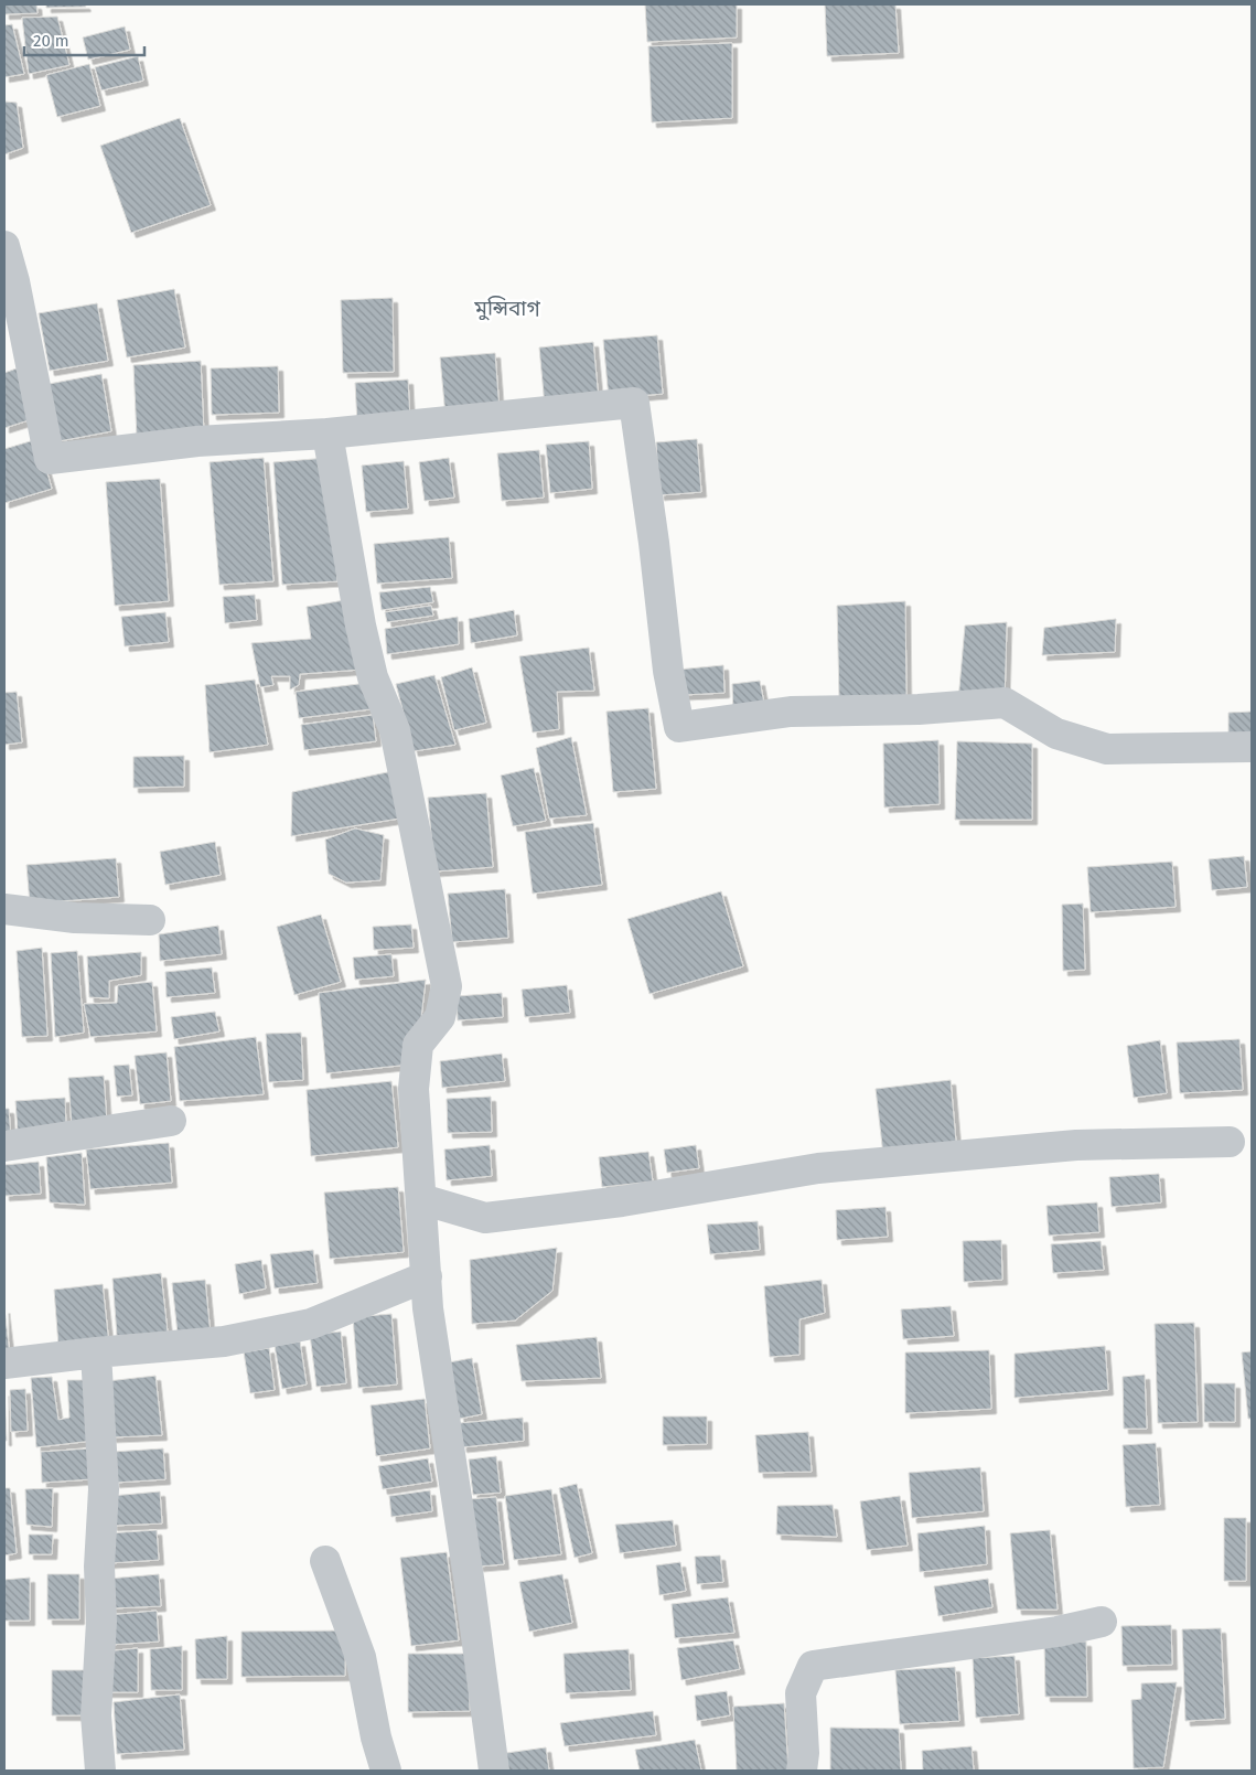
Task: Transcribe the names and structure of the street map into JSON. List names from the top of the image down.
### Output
{
  "districts": ["মুন্সিবাগ"],
  "scale_bar": "20 m"
}
